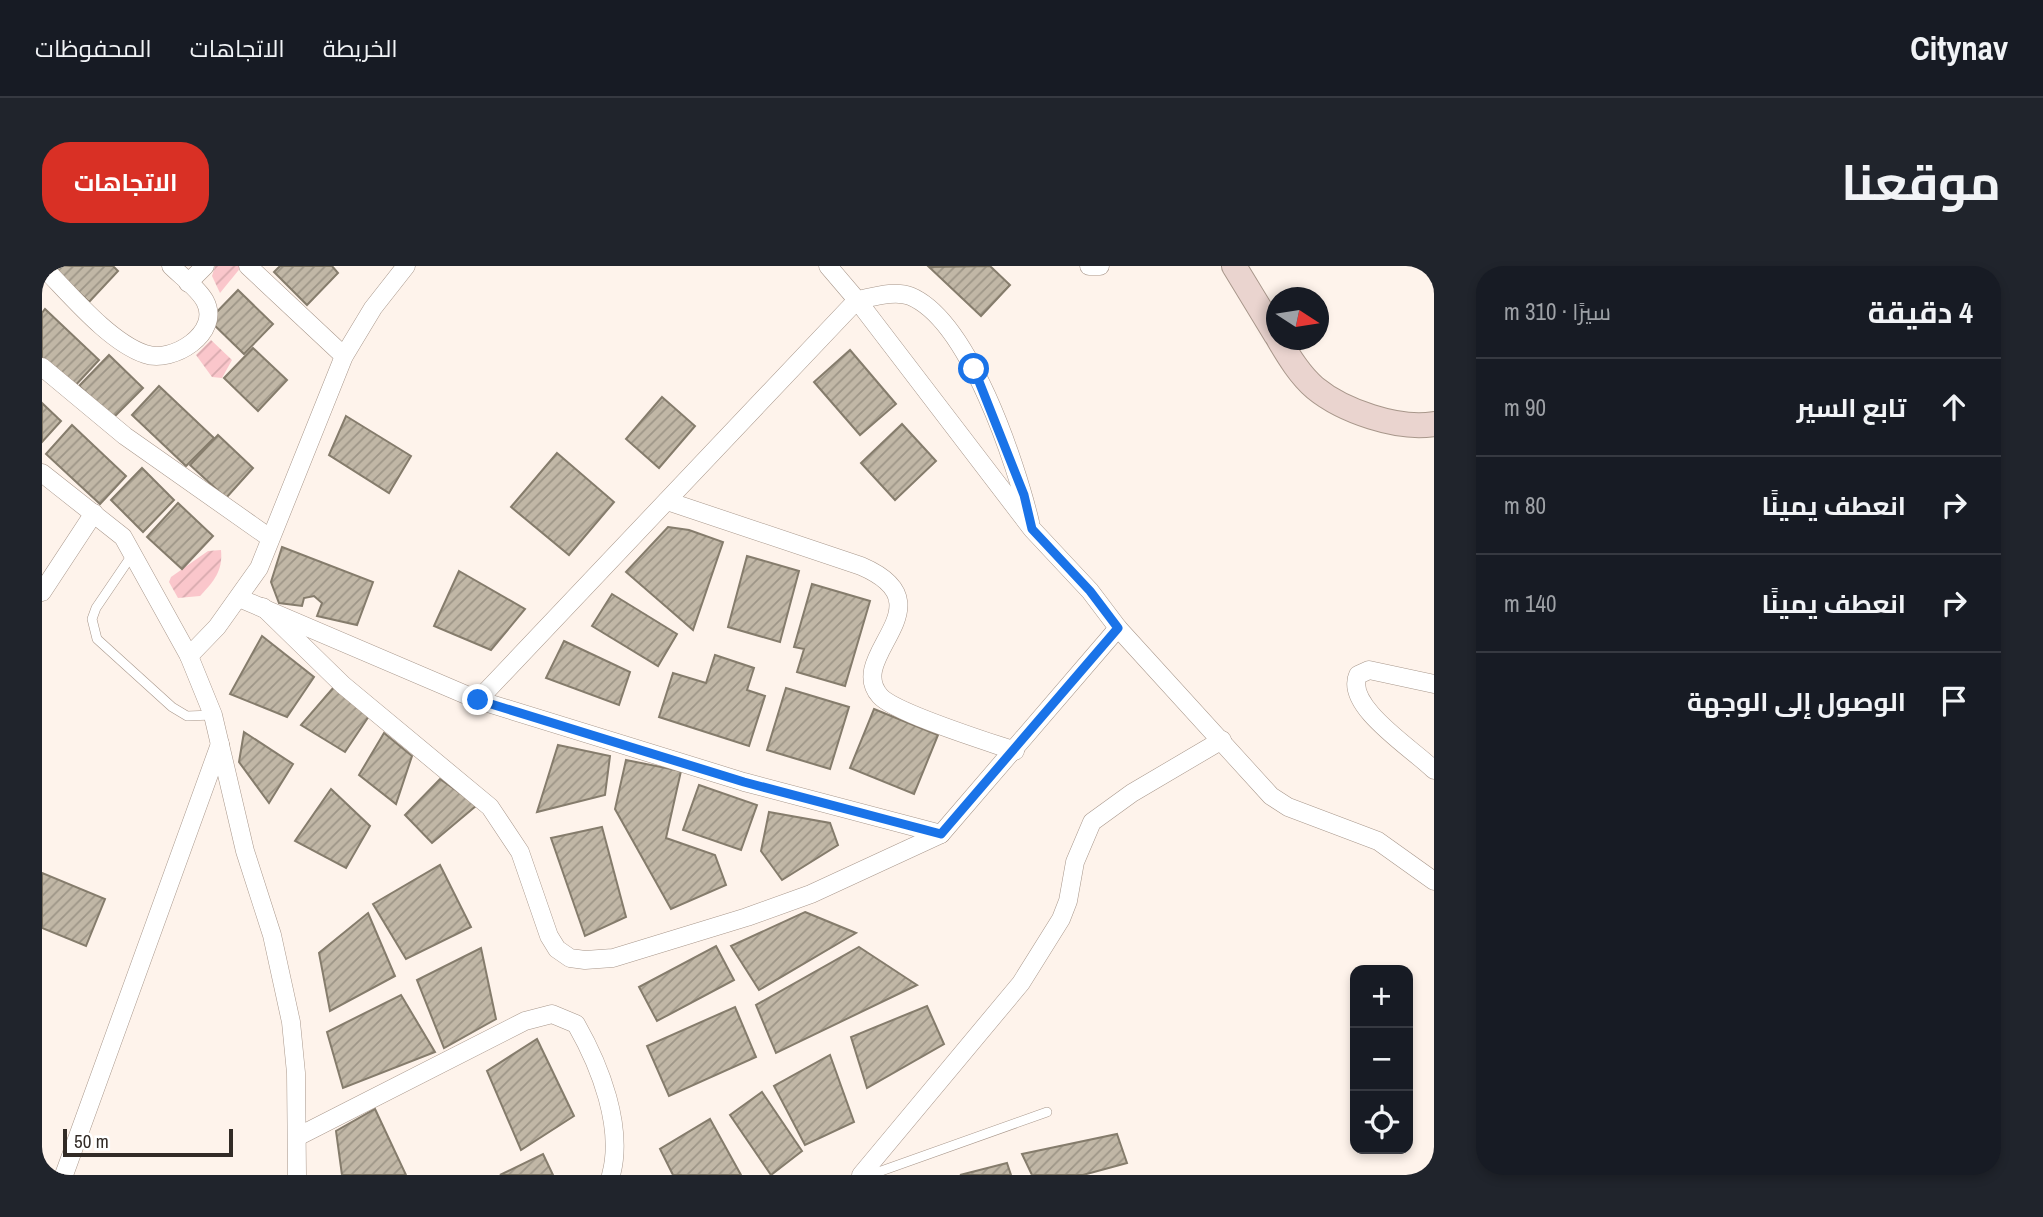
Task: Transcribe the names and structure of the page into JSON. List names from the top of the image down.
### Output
{
  "scale_bar": "50 m",
  "north": "right",
  "page": {
    "header": "Citynav",
    "nav": ["الخريطة", "الاتجاهات", "المحفوظات"],
    "title": "موقعنا",
    "buttons": "الاتجاهات",
    "heading": ["4 دقيقة", "سيرًا · 310 m"],
    "list": [
      ["تابع السير", "90 m"],
      ["انعطف يمينًا", "80 m"],
      ["انعطف يمينًا", "140 m"],
      "الوصول إلى الوجهة"
    ],
    "map_buttons": ["+", "−"],
    "scale": "50 m"
  }
}
